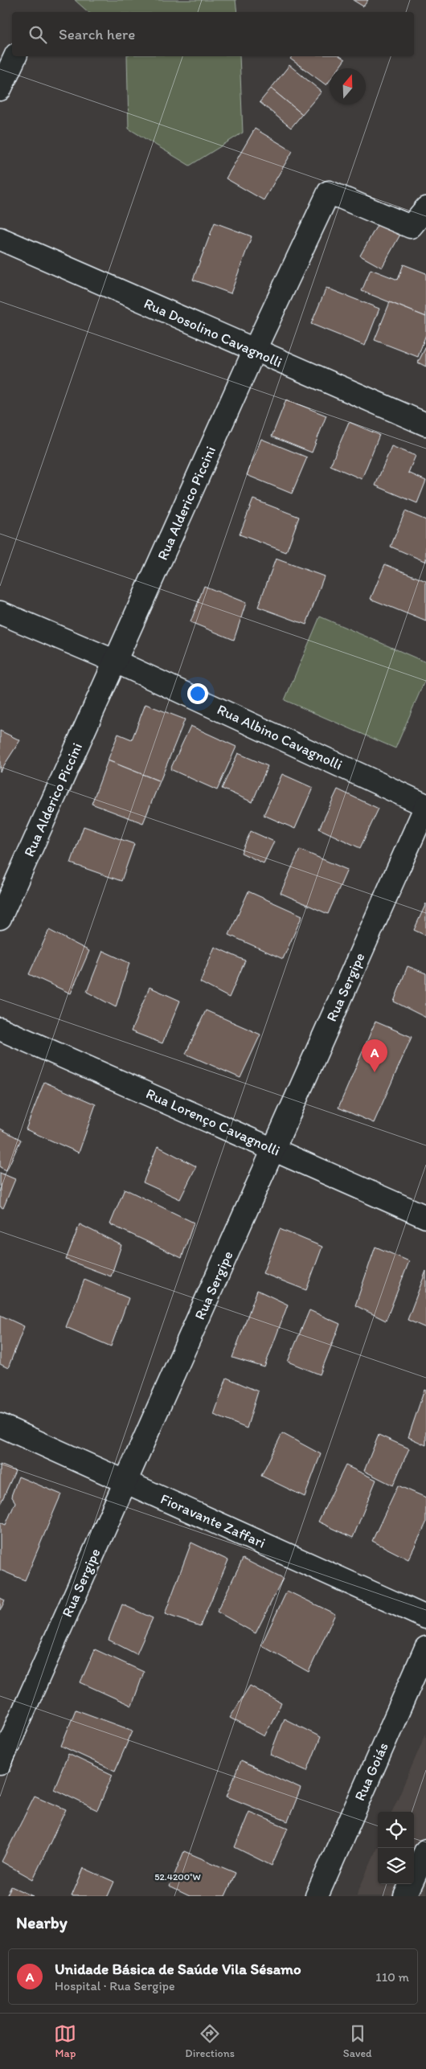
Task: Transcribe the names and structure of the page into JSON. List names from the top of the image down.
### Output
{
  "streets": {
    "street": [
      "Rua Dosolino Cavagnolli",
      "Rua Alderico Piccini",
      "Rua Albino Cavagnolli",
      "Rua Sergipe",
      "Rua Lorenço Cavagnolli",
      "Fioravante Zaffari",
      "Rua Goiás"
    ]
  },
  "crossings": [
    ["Rua Dosolino Cavagnolli", "Rua Alderico Piccini"],
    ["Rua Alderico Piccini", "Rua Albino Cavagnolli"],
    ["Rua Albino Cavagnolli", "Rua Sergipe"],
    ["Rua Sergipe", "Rua Lorenço Cavagnolli"],
    ["Rua Sergipe", "Fioravante Zaffari"]
  ],
  "north": "top",
  "page": {
    "search": "Search here",
    "pins": "A",
    "heading": "Nearby",
    "list": [
      {
        "mark": "A",
        "name": "Unidade Básica de Saúde Vila Sésamo",
        "note": "Hospital · Rua Sergipe",
        "value": "110 m"
      }
    ],
    "nav": ["Map", "Directions", "Saved"]
  },
  "coordinates": ["52.4200°W"]
}
